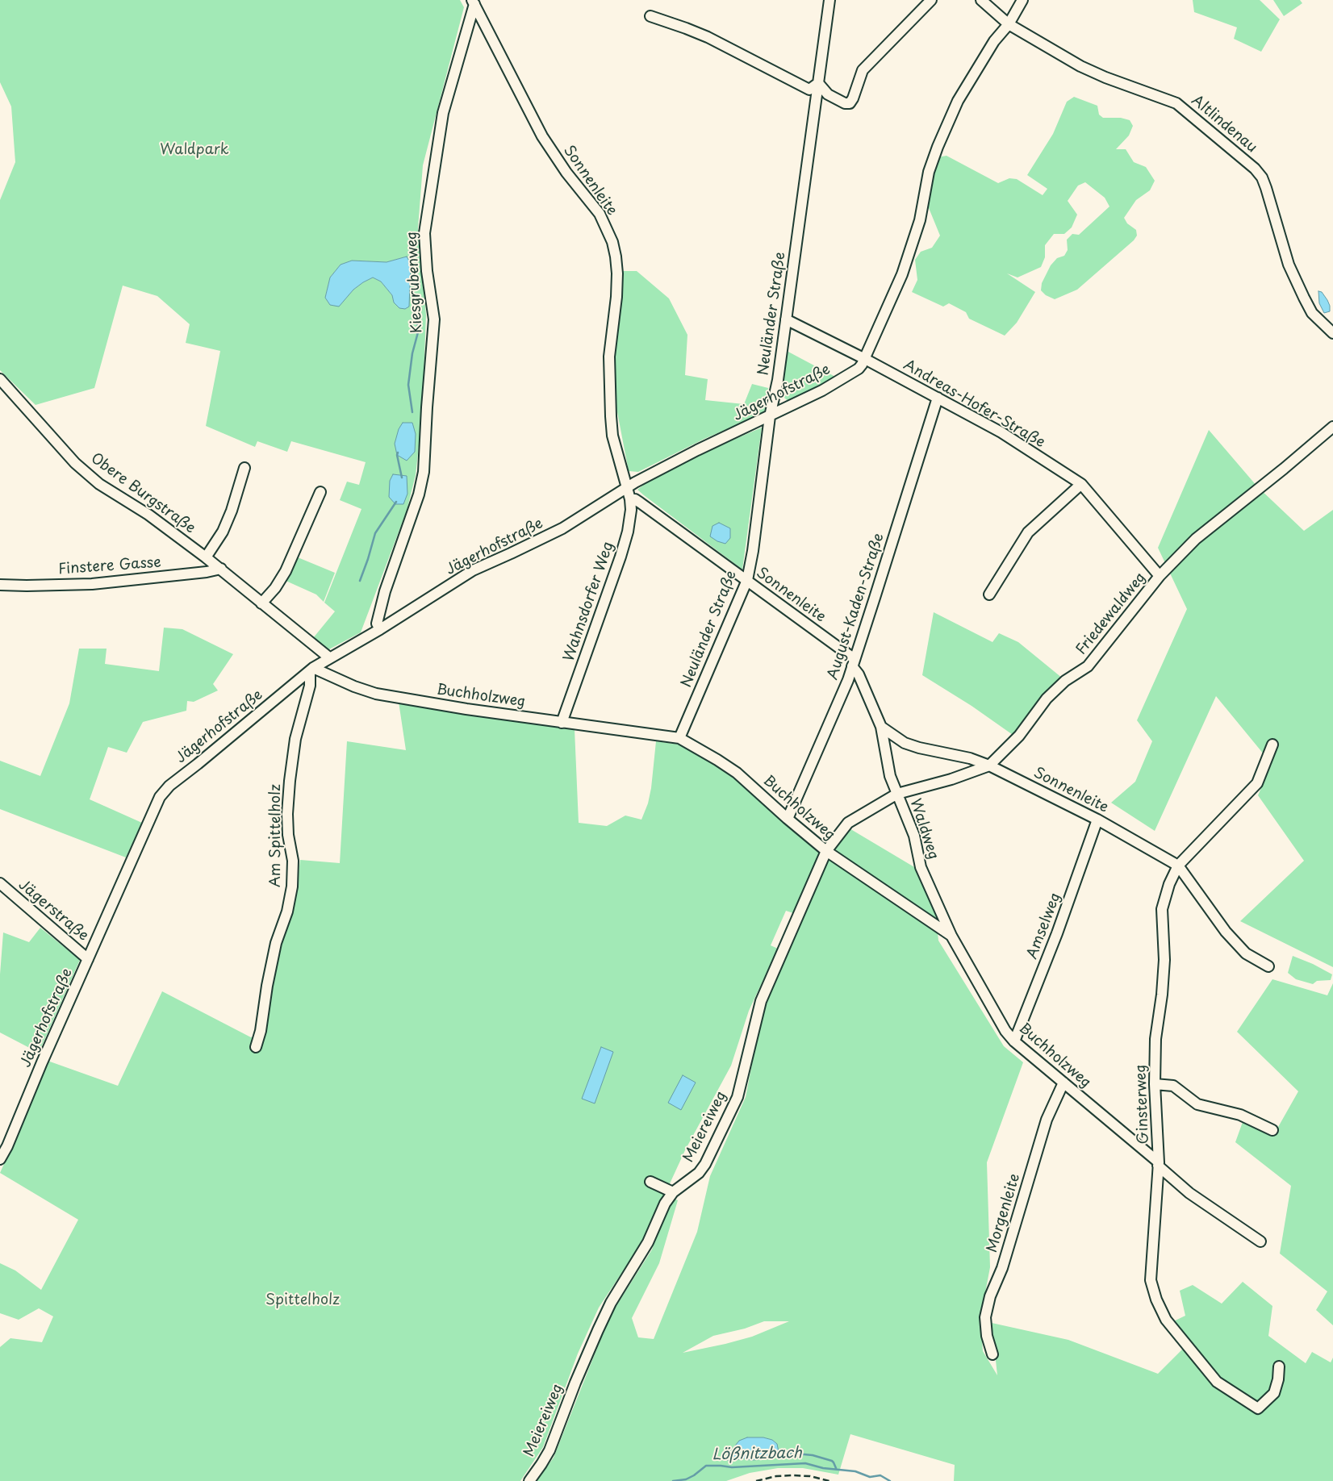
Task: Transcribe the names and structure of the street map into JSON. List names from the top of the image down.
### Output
{
  "streets": {
    "street": [
      "Altlindenau",
      "Sonnenleite",
      "Kiesgrubenweg",
      "Neuländer Straße",
      "Jägerhofstraße",
      "Andreas-Hofer-Straße",
      "Obere Burgstraße",
      "Finstere Gasse",
      "Wahnsdorfer Weg",
      "August-Kaden-Straße",
      "Friedewaldweg",
      "Buchholzweg",
      "Waldweg",
      "Am Spittelholz",
      "Jägerstraße",
      "Amselweg",
      "Ginsterweg",
      "Meiereiweg",
      "Morgenleite"
    ]
  },
  "crossings": [
    ["Altlindenau", "Jägerhofstraße"],
    ["Sonnenleite", "Kiesgrubenweg"],
    ["Sonnenleite", "Neuländer Straße"],
    ["Sonnenleite", "Jägerhofstraße"],
    ["Sonnenleite", "Wahnsdorfer Weg"],
    ["Sonnenleite", "August-Kaden-Straße"],
    ["Sonnenleite", "Friedewaldweg"],
    ["Sonnenleite", "Waldweg"],
    ["Sonnenleite", "Amselweg"],
    ["Sonnenleite", "Ginsterweg"],
    ["Kiesgrubenweg", "Jägerhofstraße"],
    ["Neuländer Straße", "Jägerhofstraße"],
    ["Neuländer Straße", "Andreas-Hofer-Straße"],
    ["Neuländer Straße", "Buchholzweg"],
    ["Jägerhofstraße", "Andreas-Hofer-Straße"],
    ["Jägerhofstraße", "Obere Burgstraße"],
    ["Jägerhofstraße", "Wahnsdorfer Weg"],
    ["Jägerhofstraße", "Buchholzweg"],
    ["Jägerhofstraße", "Am Spittelholz"],
    ["Jägerhofstraße", "Jägerstraße"],
    ["Andreas-Hofer-Straße", "August-Kaden-Straße"],
    ["Andreas-Hofer-Straße", "Friedewaldweg"],
    ["Obere Burgstraße", "Finstere Gasse"],
    ["Wahnsdorfer Weg", "Buchholzweg"],
    ["August-Kaden-Straße", "Buchholzweg"],
    ["Friedewaldweg", "Buchholzweg"],
    ["Friedewaldweg", "Waldweg"],
    ["Friedewaldweg", "Meiereiweg"],
    ["Buchholzweg", "Waldweg"],
    ["Buchholzweg", "Am Spittelholz"],
    ["Buchholzweg", "Amselweg"],
    ["Buchholzweg", "Ginsterweg"],
    ["Buchholzweg", "Meiereiweg"],
    ["Buchholzweg", "Morgenleite"]
  ],
  "water": ["Lößnitzbach"],
  "parks": ["Waldpark", "Spittelholz"]
}
